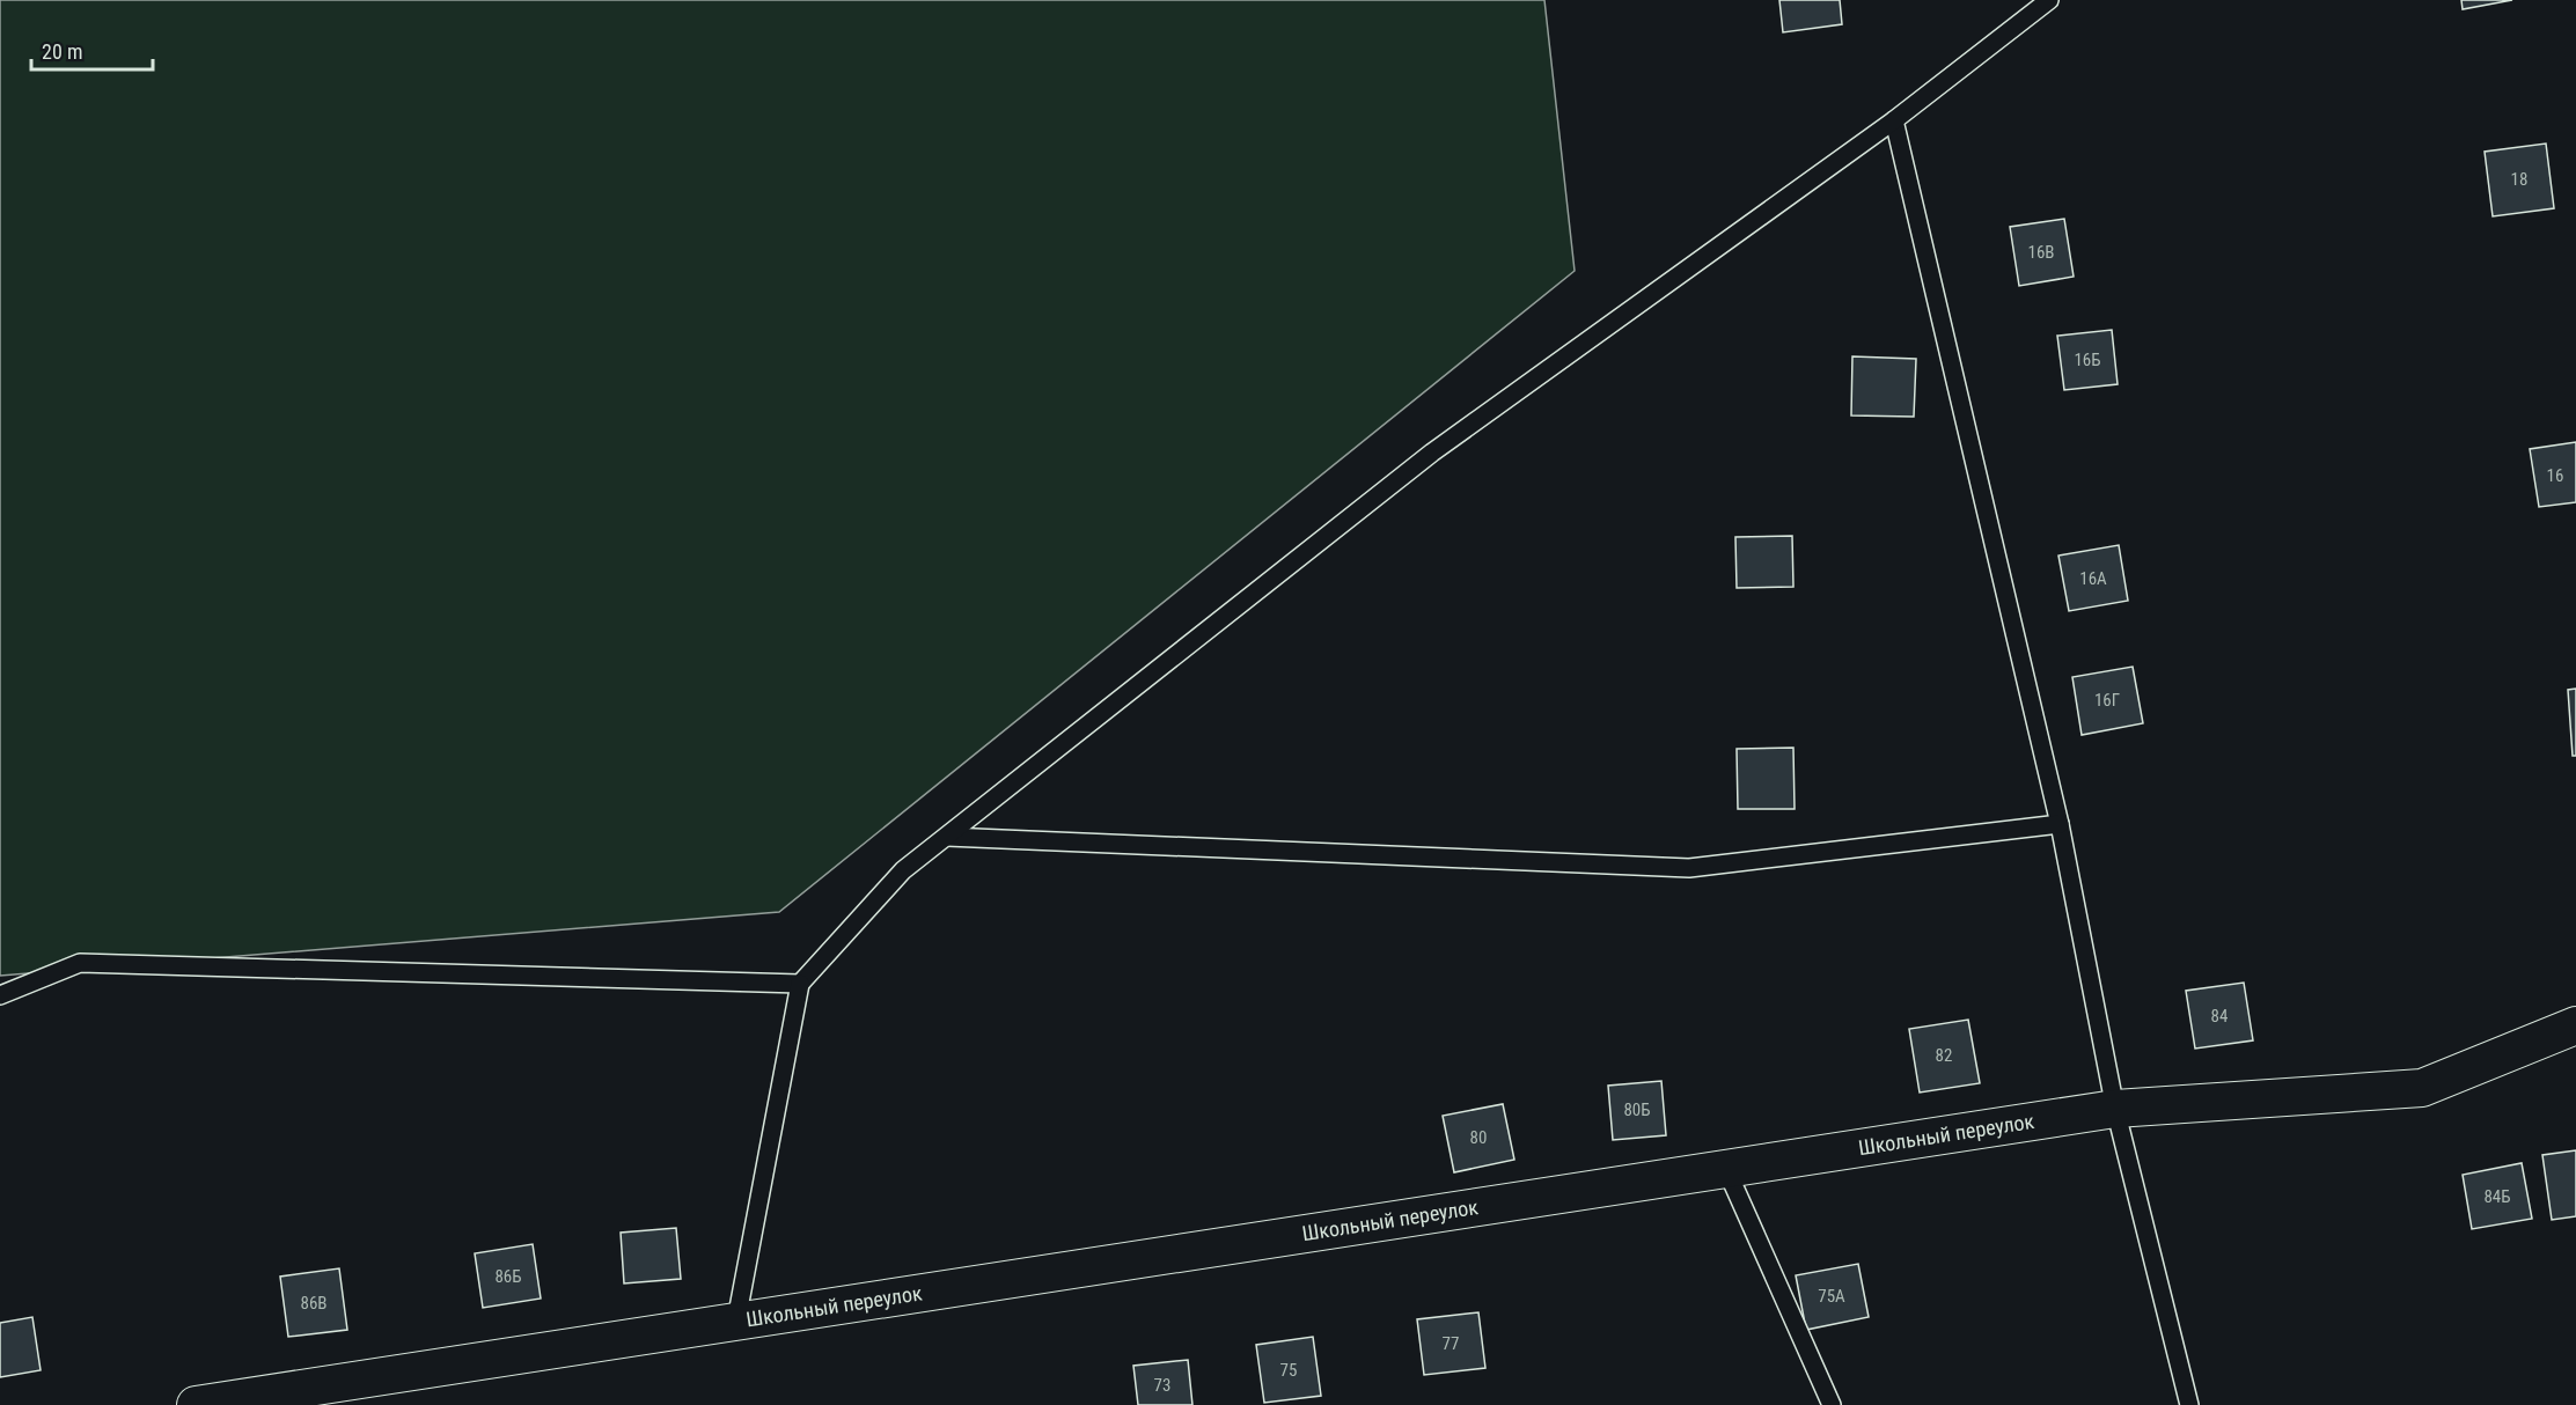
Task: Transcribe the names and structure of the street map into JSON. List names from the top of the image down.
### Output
{
  "streets": {
    "street": ["Школьный переулок"]
  },
  "house_numbers": [
    "18",
    "16В",
    "16Б",
    "16",
    "16А",
    "16Г",
    "84",
    "82",
    "80Б",
    "80",
    "84Б",
    "86Б",
    "75А",
    "86В",
    "77",
    "75",
    "73"
  ],
  "scale_bar": "20 m"
}
